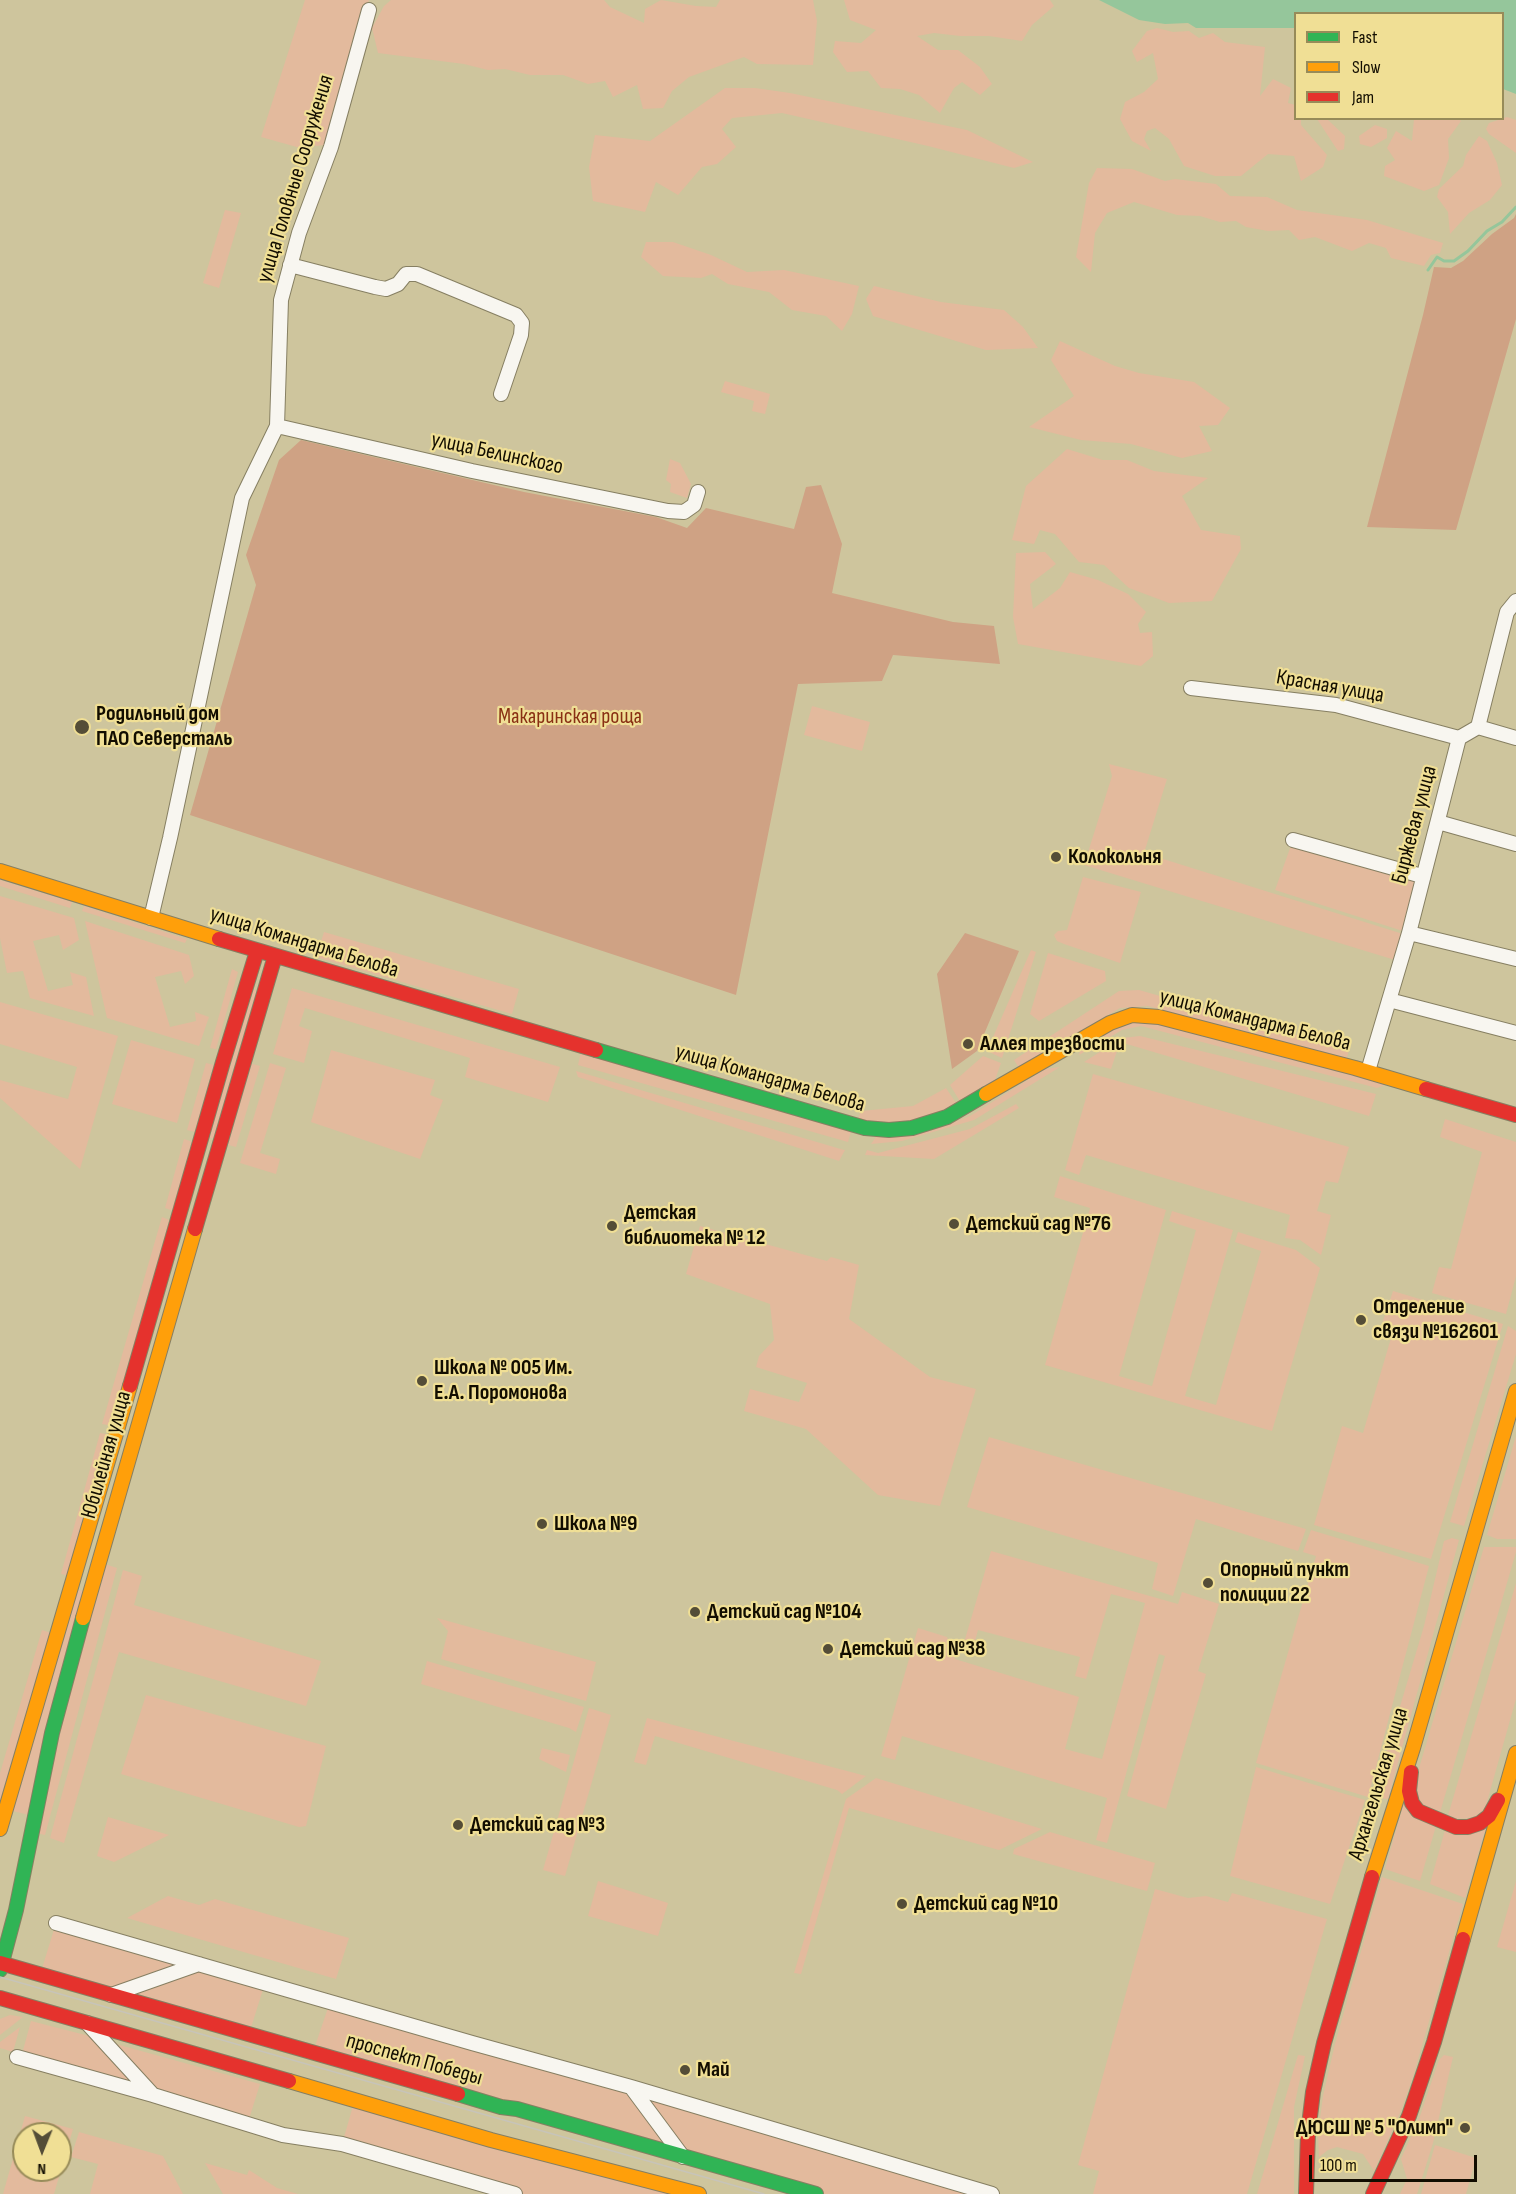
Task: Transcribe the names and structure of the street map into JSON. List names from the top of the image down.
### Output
{
  "streets": {
    "main road": [
      "улица Командарма Белова",
      "Юбилейная улица",
      "Архангельская улица",
      "проспект Победы"
    ],
    "street": [
      "улица Головные Сооружения",
      "улица Белинского",
      "Красная улица",
      "Биржевая улица"
    ]
  },
  "crossings": [
    ["улица Головные Сооружения", "улица Белинского"],
    ["улица Головные Сооружения", "улица Командарма Белова"],
    ["Красная улица", "Биржевая улица"],
    ["Биржевая улица", "улица Командарма Белова"],
    ["улица Командарма Белова", "Юбилейная улица"],
    ["Юбилейная улица", "проспект Победы"]
  ],
  "parks": ["Макаринская роща"],
  "places": [
    "Родильный дом ПАО Северсталь",
    "Колокольня",
    "Аллея трезвости",
    "Детский сад №76",
    "Детская библиотека № 12",
    "Отделение связи №162601",
    "Школа № 005 Им. Е.А. Поромонова",
    "Школа №9",
    "Опорный пункт полиции 22",
    "Детский сад №104",
    "Детский сад №38",
    "Детский сад №3",
    "Детский сад №10",
    "Май",
    "ДЮСШ № 5 \"Олимп\""
  ],
  "legend": ["Fast", "Slow", "Jam"],
  "scale_bar": "100 m",
  "north": "bottom"
}
